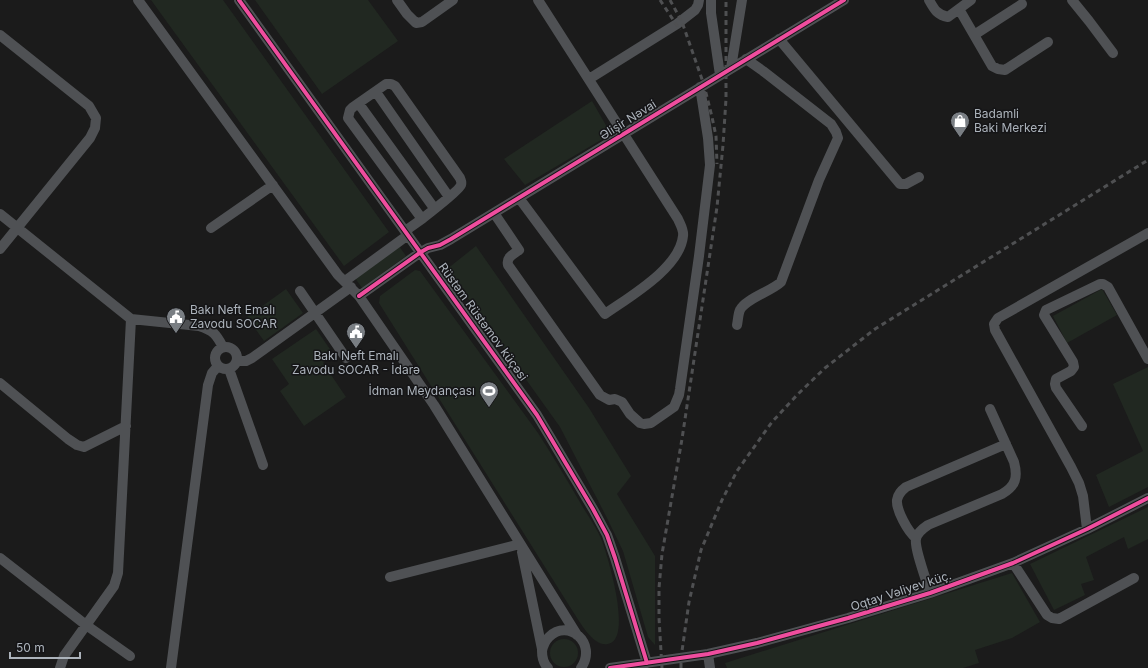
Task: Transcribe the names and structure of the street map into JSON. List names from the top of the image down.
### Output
{
  "streets": {
    "street": ["Əlişir Nəvai", "Rüstəm Rüstəmov küçəsi", "Oqtay Vəliyev küç."]
  },
  "crossings": [
    ["Əlişir Nəvai", "Rüstəm Rüstəmov küçəsi"],
    ["Rüstəm Rüstəmov küçəsi", "Oqtay Vəliyev küç."]
  ],
  "places": {
    "shop": ["Badamli Baki Merkezi"],
    "public building": ["Bakı Neft Emalı Zavodu SOCAR", "Bakı Neft Emalı Zavodu SOCAR - İdarə"],
    "sports": ["İdman Meydançası"]
  },
  "scale_bar": "50 m"
}
